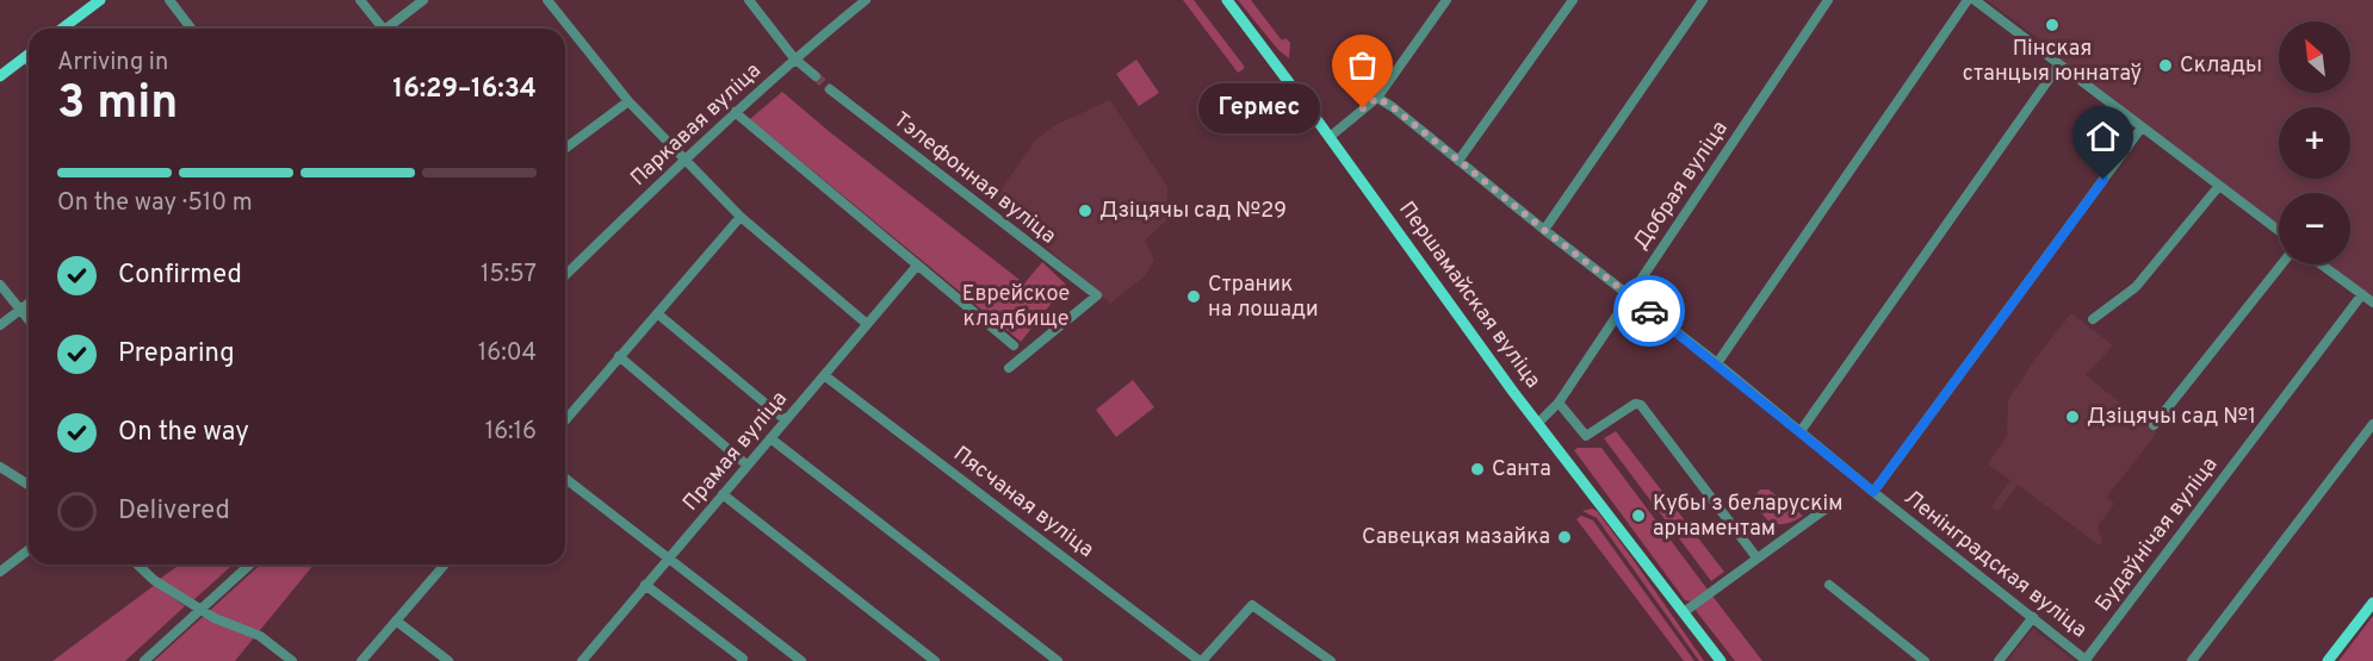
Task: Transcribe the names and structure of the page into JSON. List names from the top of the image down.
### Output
{
  "streets": {
    "main road": ["Першамайская вуліца"],
    "street": [
      "Паркавая вуліца",
      "Тэлефонная вуліца",
      "Добрая вуліца",
      "Прамая вуліца",
      "Пясчаная вуліца",
      "Будаўнічая вуліца",
      "Ленінградская вуліца"
    ]
  },
  "crossings": [
    ["Добрая вуліца", "Першамайская вуліца"],
    ["Добрая вуліца", "Ленінградская вуліца"],
    ["Прамая вуліца", "Пясчаная вуліца"],
    ["Будаўнічая вуліца", "Ленінградская вуліца"]
  ],
  "parks": ["Еврейское кладбище"],
  "places": [
    "Пінская станцыя юннатаў",
    "Склады",
    "Гермес",
    "Дзіцячы сад №29",
    "Страник на лошади",
    "Дзіцячы сад №1",
    "Санта",
    "Кубы з беларускім арнаментам",
    "Савецкая мазайка"
  ],
  "north": "top left",
  "page": {
    "map_buttons": ["+", "−"],
    "heading": ["3 min", "Arriving in", "16:29–16:34"],
    "bubble": "Гермес",
    "bar": "On the way · 510 m",
    "list": [
      ["Confirmed", "15:57"],
      ["Preparing", "16:04"],
      ["On the way", "16:16"],
      "Delivered"
    ]
  }
}
